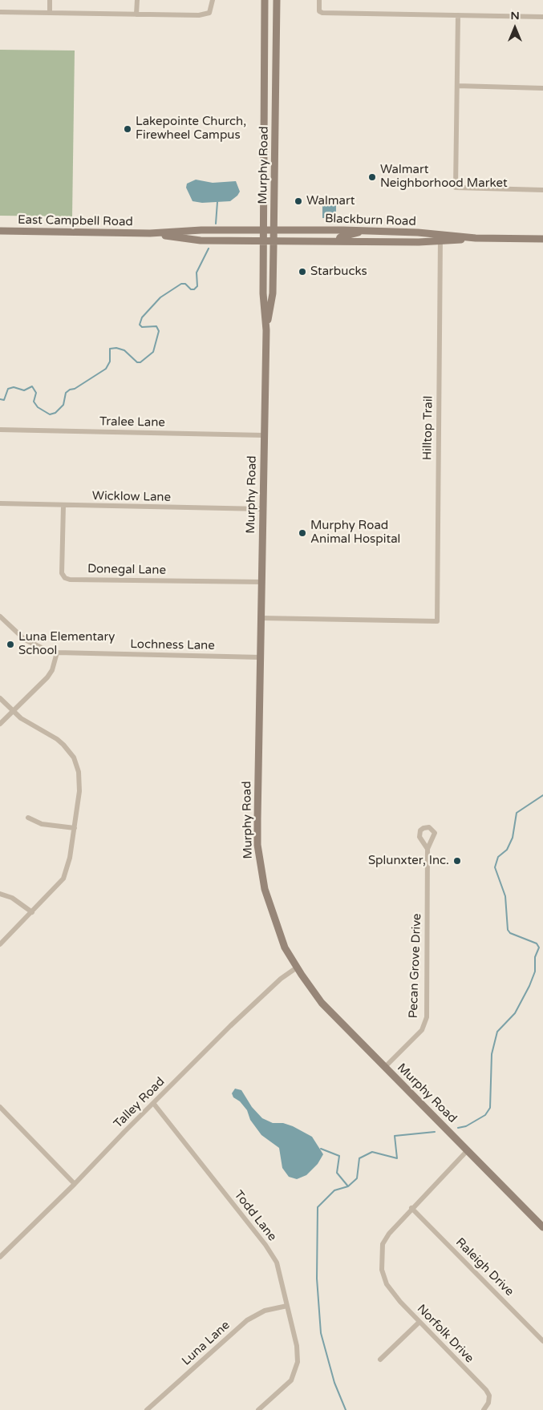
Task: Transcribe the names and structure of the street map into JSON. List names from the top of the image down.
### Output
{
  "streets": {
    "main road": ["Murphy Road", "Blackburn Road", "East Campbell Road"],
    "street": [
      "Tralee Lane",
      "Hilltop Trail",
      "Wicklow Lane",
      "Donegal Lane",
      "Lochness Lane",
      "Pecan Grove Drive",
      "Talley Road",
      "Todd Lane",
      "Raleigh Drive",
      "Norfolk Drive",
      "Luna Lane"
    ]
  },
  "crossings": [
    ["Murphy Road", "Blackburn Road"],
    ["Murphy Road", "East Campbell Road"],
    ["Murphy Road", "Tralee Lane"],
    ["Murphy Road", "Hilltop Trail"],
    ["Murphy Road", "Wicklow Lane"],
    ["Murphy Road", "Donegal Lane"],
    ["Murphy Road", "Lochness Lane"],
    ["Murphy Road", "Pecan Grove Drive"],
    ["Murphy Road", "Talley Road"],
    ["Blackburn Road", "East Campbell Road"],
    ["Blackburn Road", "Hilltop Trail"],
    ["Wicklow Lane", "Donegal Lane"],
    ["Talley Road", "Todd Lane"],
    ["Todd Lane", "Luna Lane"],
    ["Raleigh Drive", "Norfolk Drive"]
  ],
  "places": [
    "Lakepointe Church, Firewheel Campus",
    "Walmart Neighborhood Market",
    "Walmart",
    "Starbucks",
    "Murphy Road Animal Hospital",
    "Luna Elementary School",
    "Splunxter, Inc."
  ],
  "north": "top"
}
